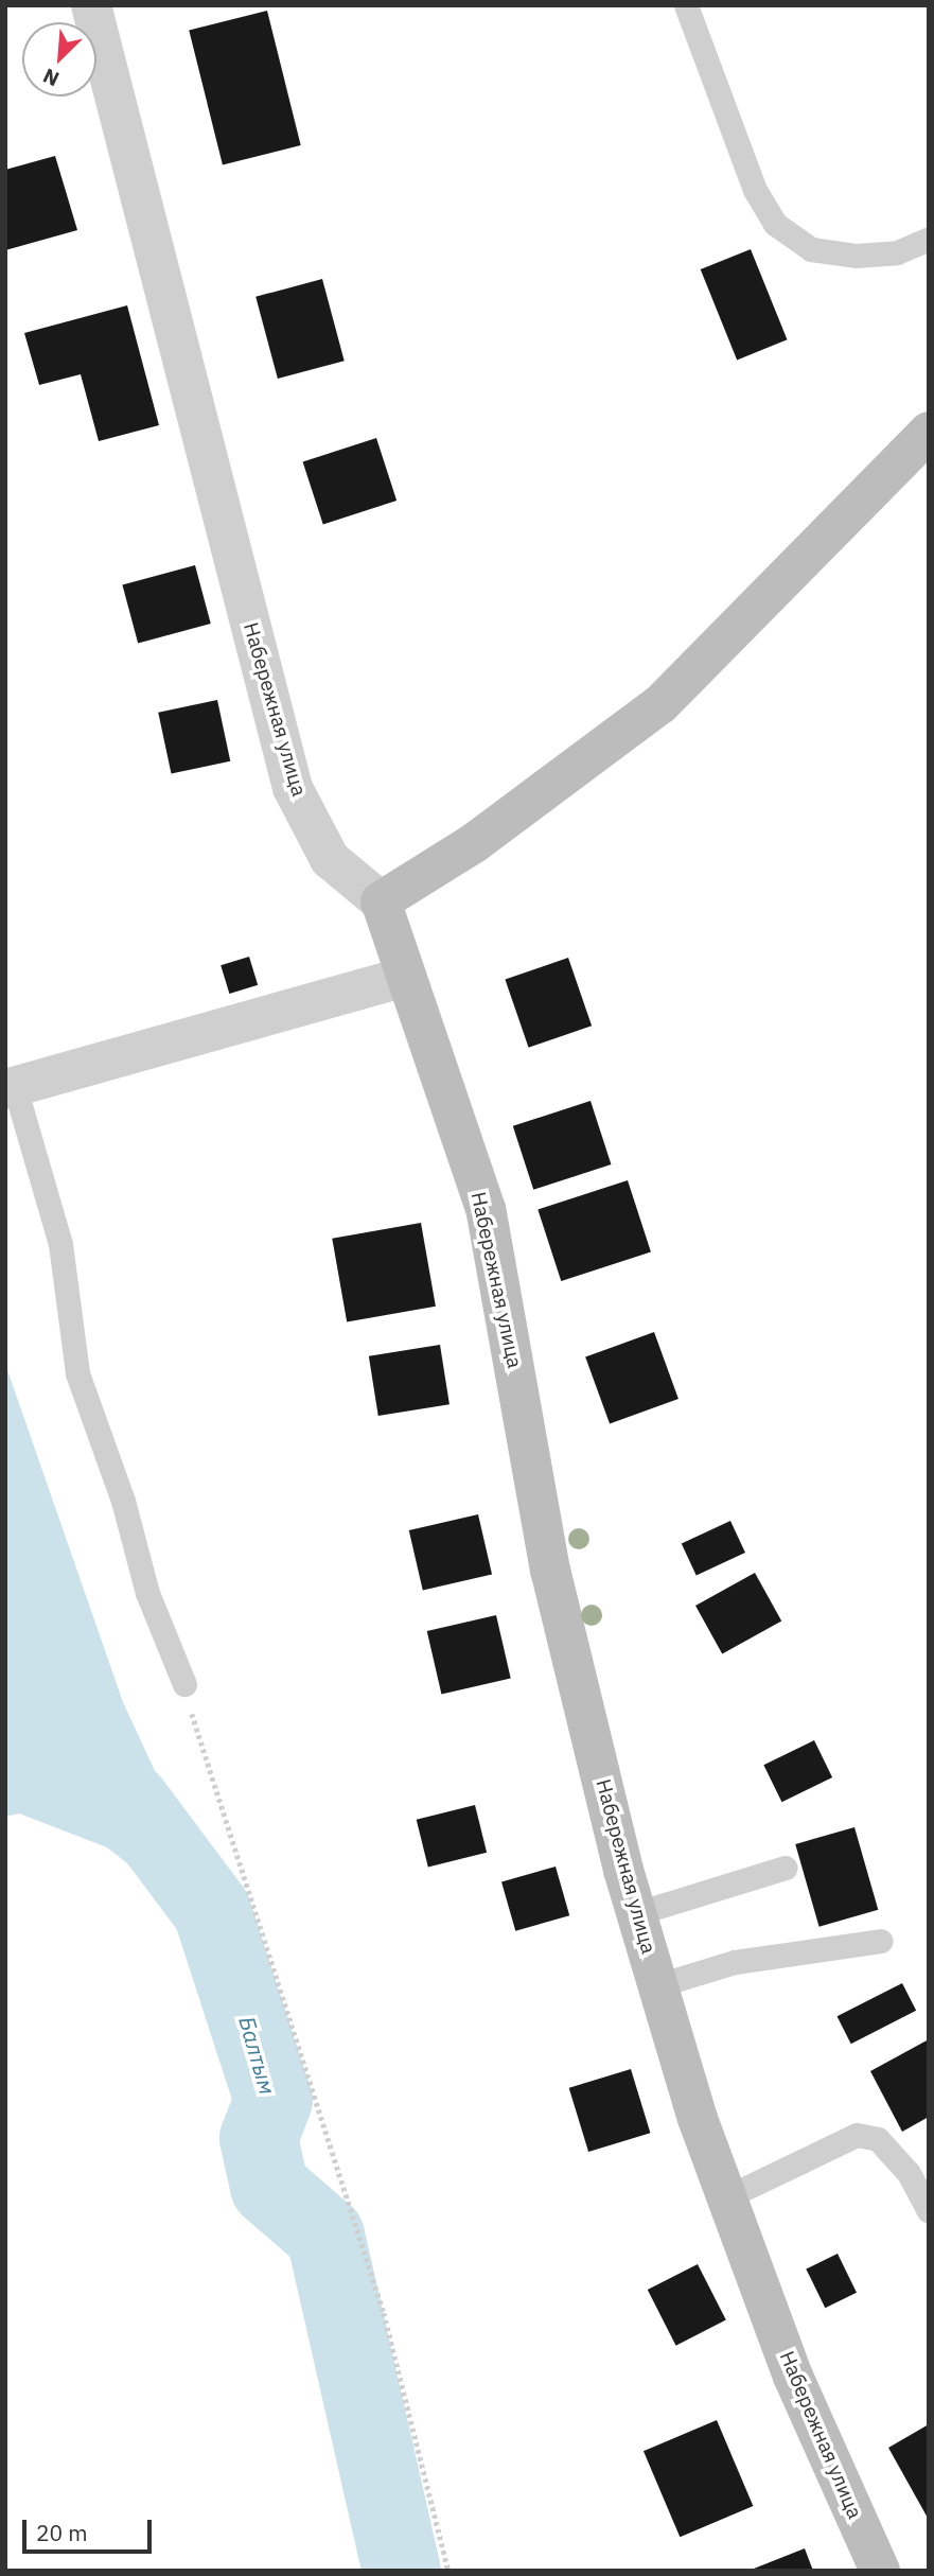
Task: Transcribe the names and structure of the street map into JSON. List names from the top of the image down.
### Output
{
  "streets": {
    "street": ["Набережная улица"]
  },
  "water": ["Балтым"],
  "scale_bar": "20 m",
  "north": "bottom left"
}
